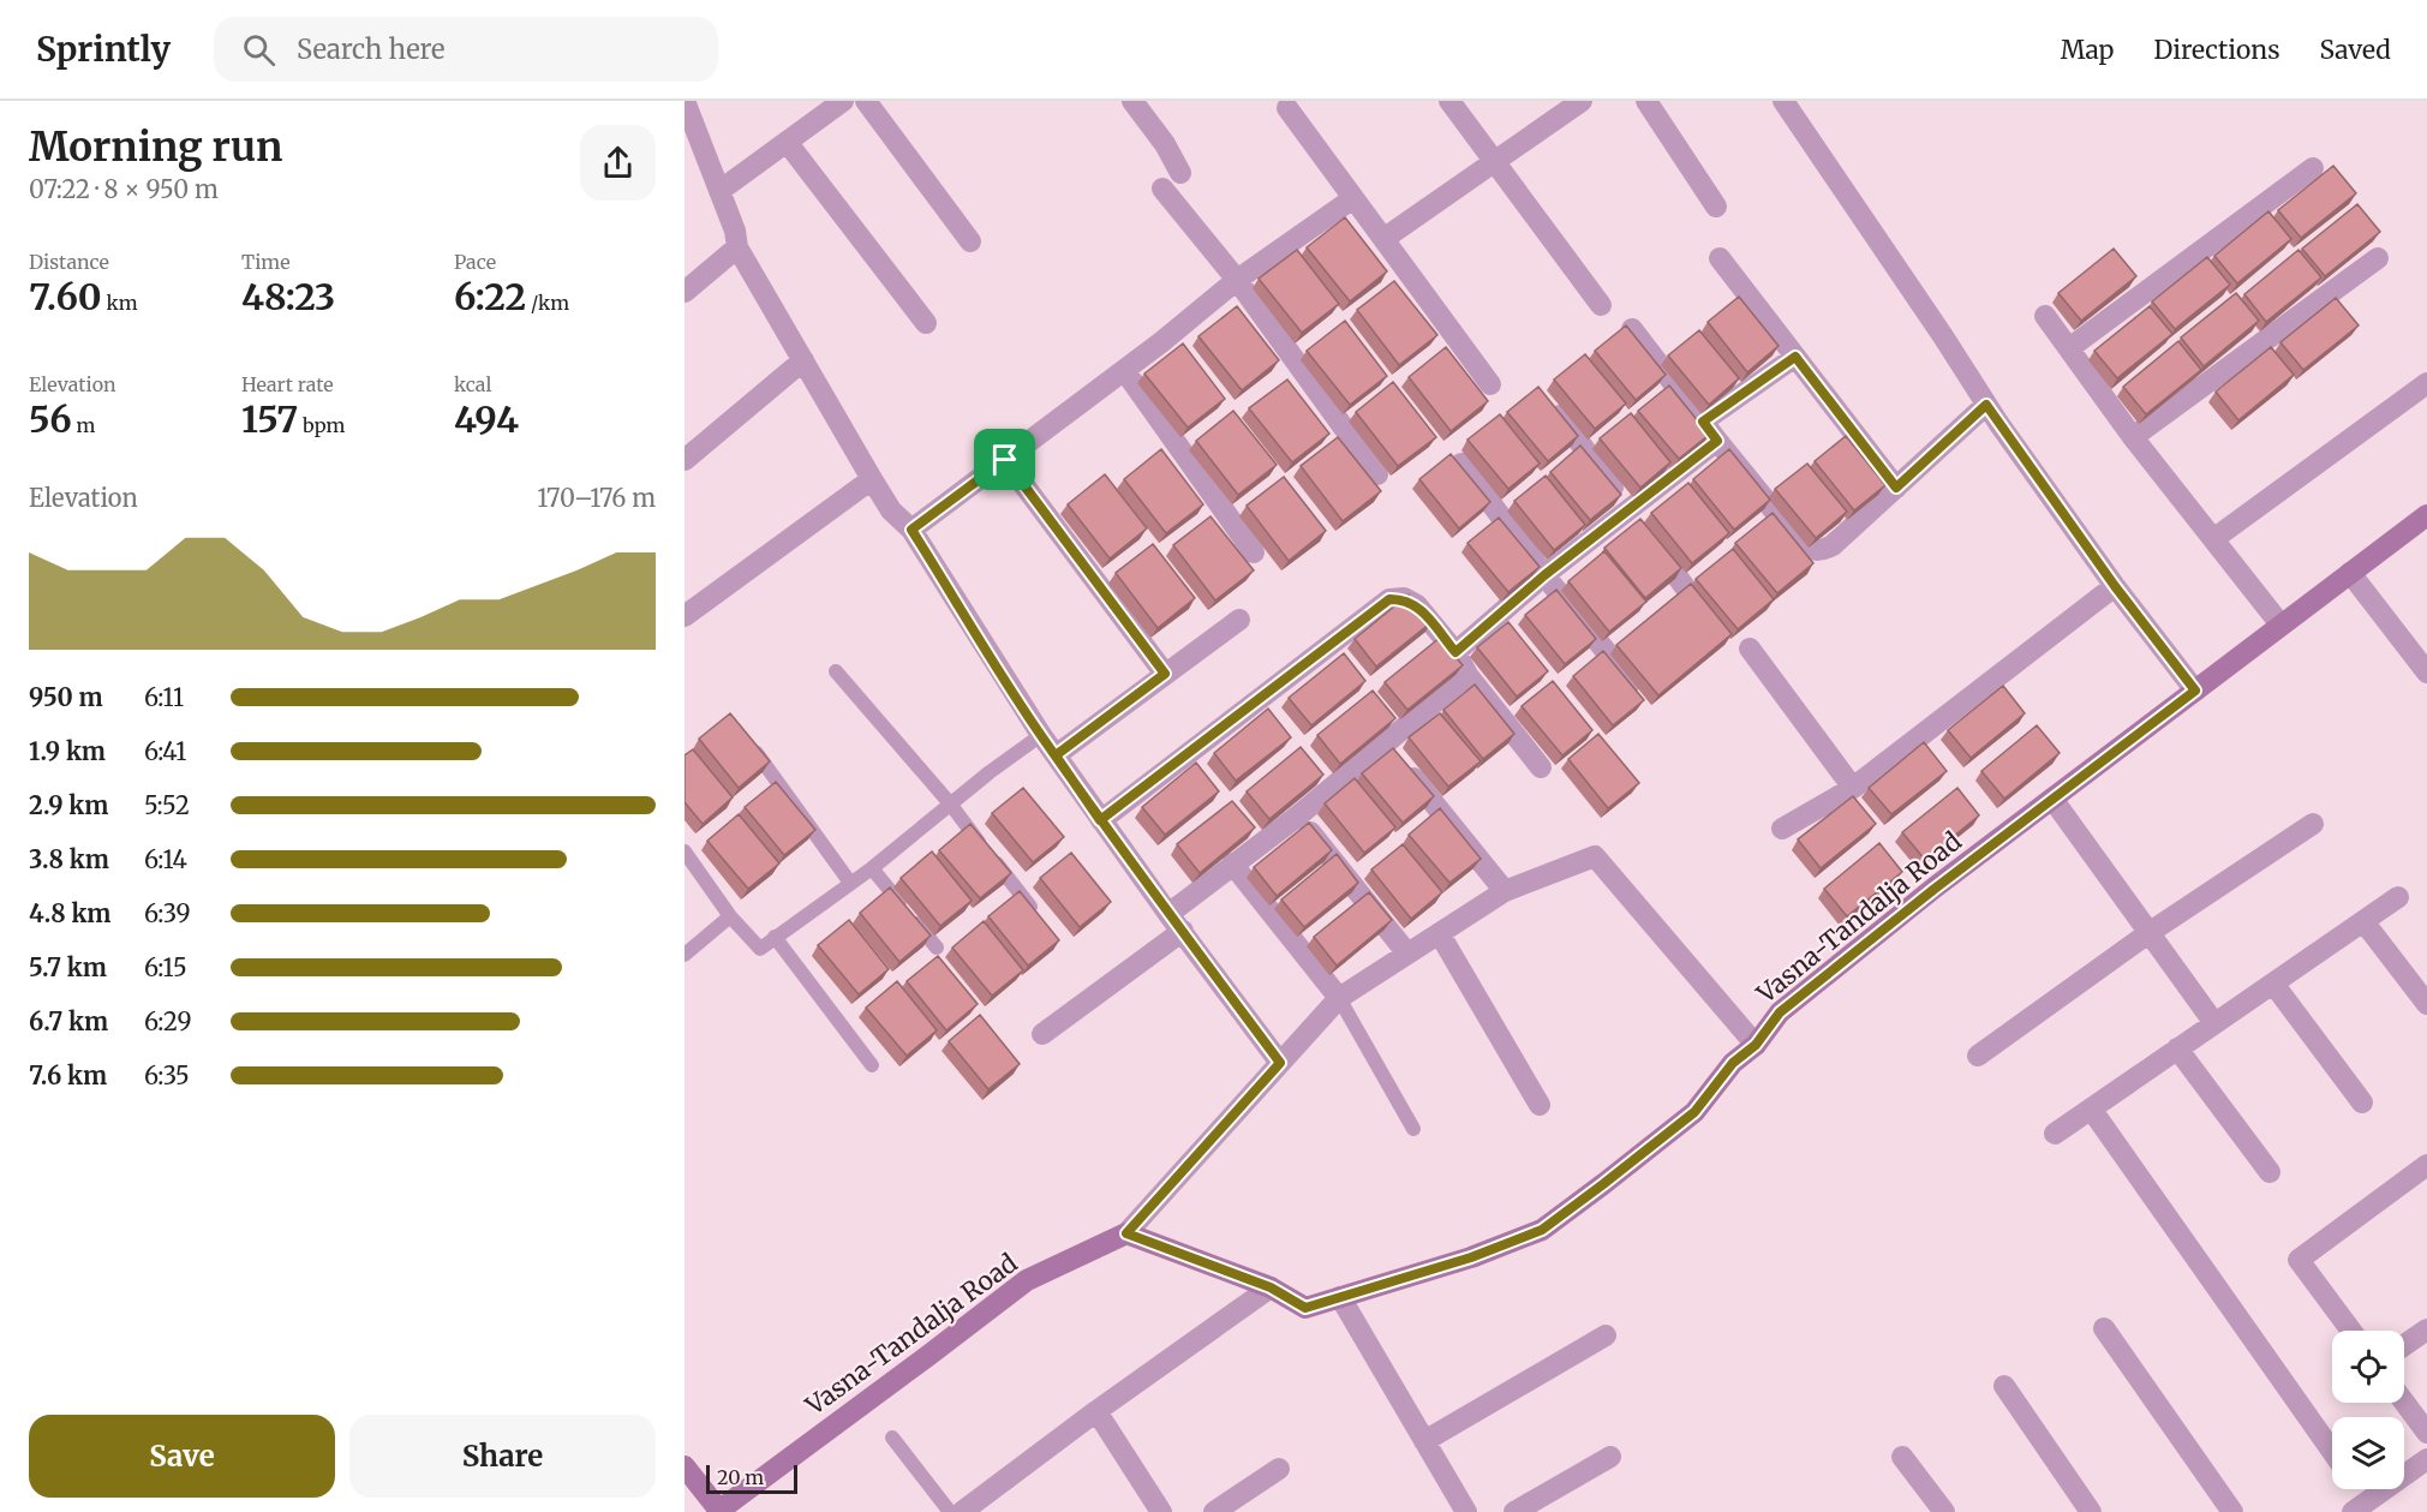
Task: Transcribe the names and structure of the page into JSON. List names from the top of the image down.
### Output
{
  "streets": {
    "street": ["Vasna-Tandalja Road"]
  },
  "scale_bar": "20 m",
  "page": {
    "header": "Sprintly",
    "search": "Search here",
    "nav": ["Map", "Directions", "Saved"],
    "heading": ["Morning run", "07:22 · 8 × 950 m"],
    "stats": [
      ["Distance", "7.60 km"],
      ["Time", "48:23"],
      ["Pace", "6:22 /km"],
      ["Elevation", "56 m"],
      ["Heart rate", "157 bpm"],
      ["kcal", "494"]
    ],
    "chart": ["Elevation", "170–176 m"],
    "list": [
      {
        "name": "950 m",
        "note": "6:11"
      },
      {
        "name": "1.9 km",
        "note": "6:41"
      },
      {
        "name": "2.9 km",
        "note": "5:52"
      },
      {
        "name": "3.8 km",
        "note": "6:14"
      },
      {
        "name": "4.8 km",
        "note": "6:39"
      },
      {
        "name": "5.7 km",
        "note": "6:15"
      },
      {
        "name": "6.7 km",
        "note": "6:29"
      },
      {
        "name": "7.6 km",
        "note": "6:35"
      }
    ],
    "buttons": ["Save", "Share"],
    "scale": "20 m"
  }
}
